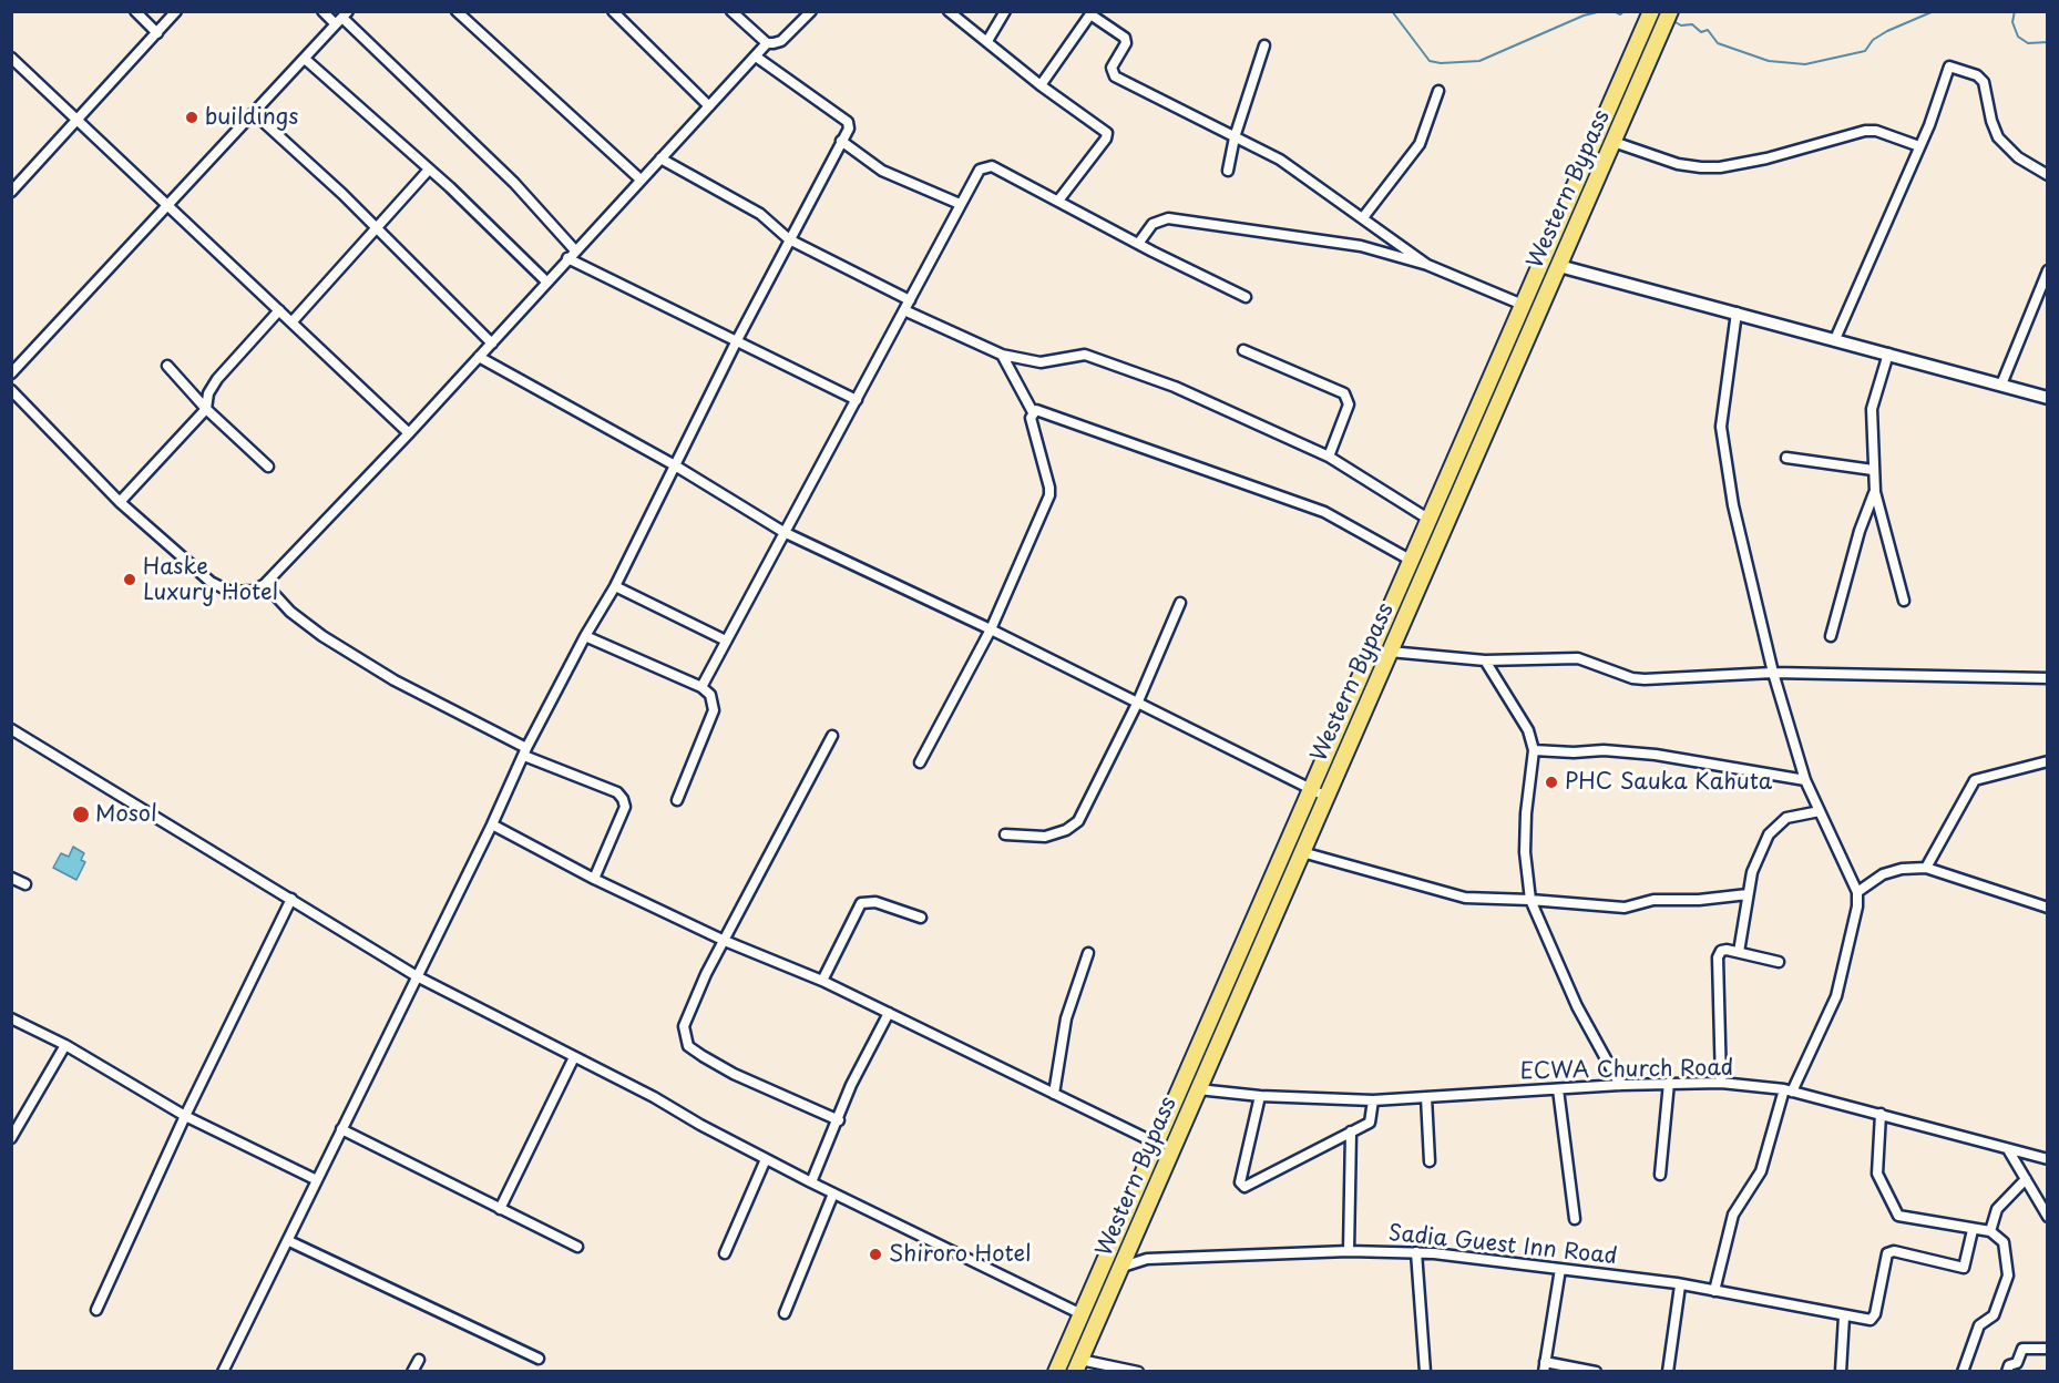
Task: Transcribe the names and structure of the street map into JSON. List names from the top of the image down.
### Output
{
  "streets": {
    "main road": ["Western Bypass"],
    "street": ["ECWA Church Road", "Sadia Guest Inn Road"]
  },
  "crossings": [
    ["Western Bypass", "ECWA Church Road"],
    ["Western Bypass", "Sadia Guest Inn Road"]
  ],
  "places": [
    "buildings",
    "Haske Luxury Hotel",
    "PHC Sauka Kahuta",
    "Mosol",
    "Shiroro Hotel"
  ]
}
